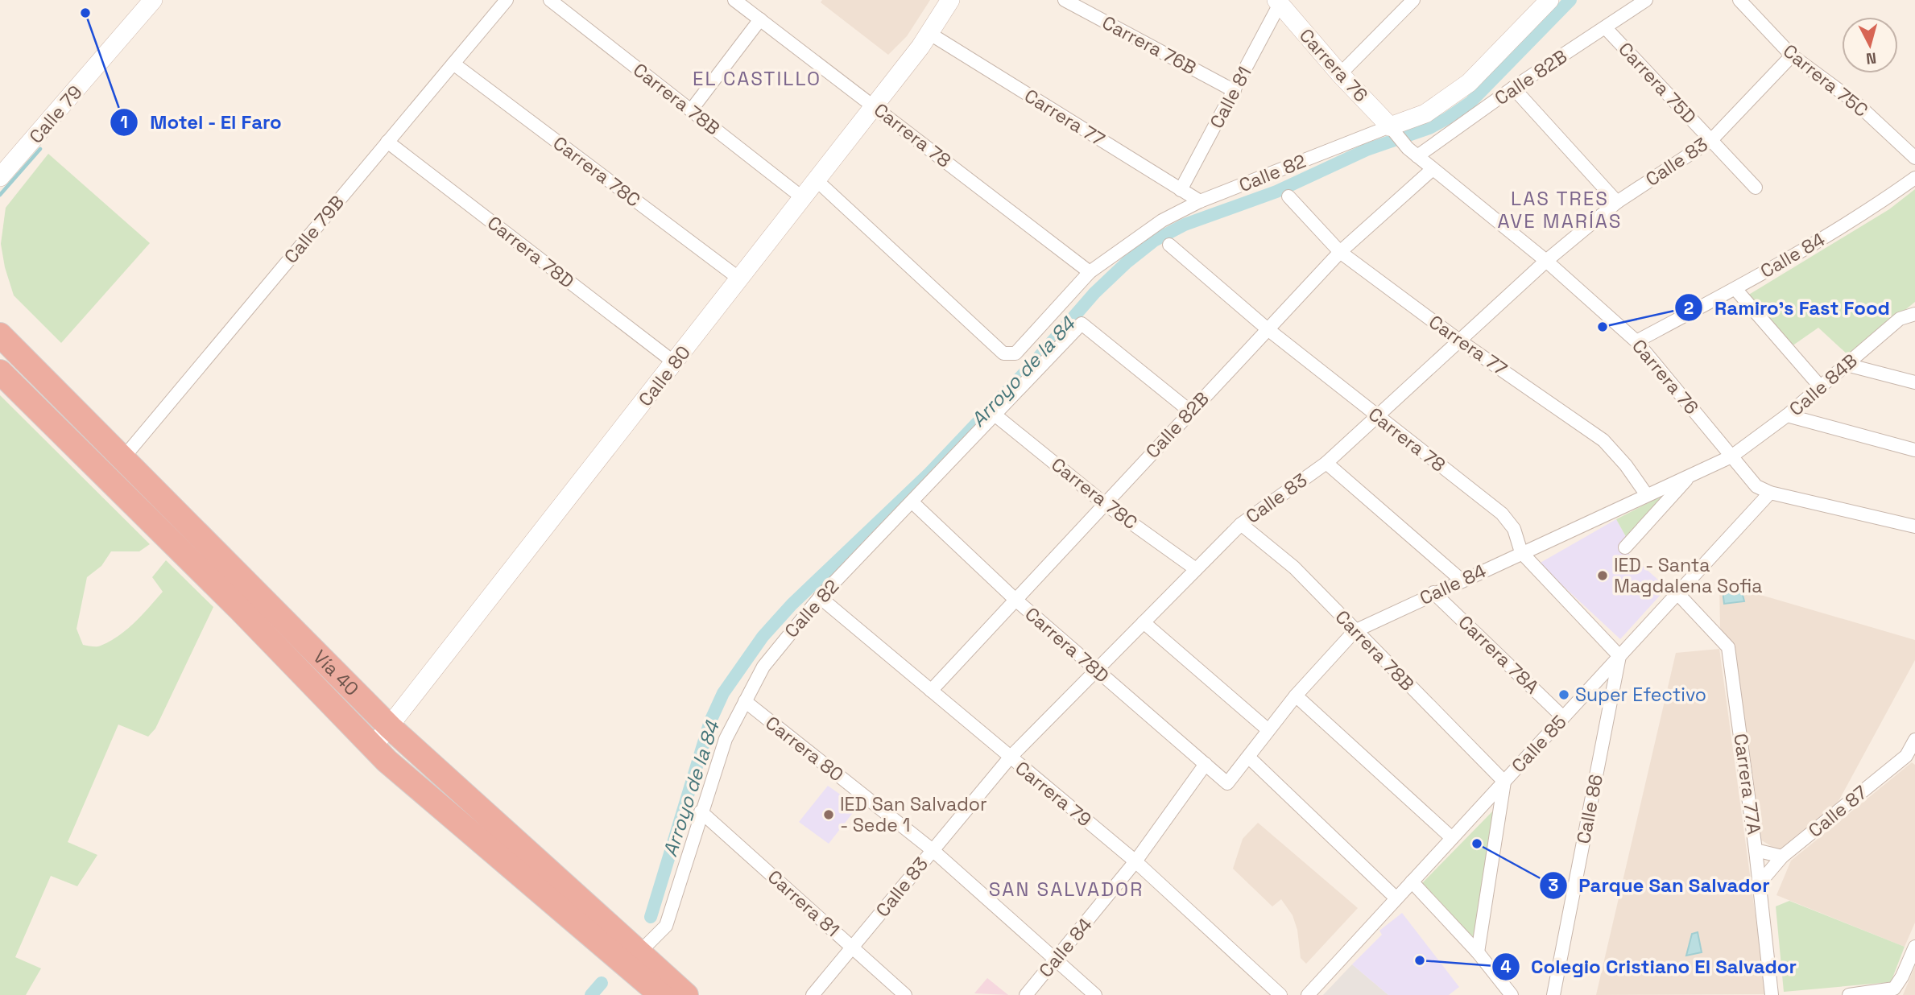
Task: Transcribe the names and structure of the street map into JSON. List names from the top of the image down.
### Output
{
  "streets": {
    "highway": ["Vía 40"],
    "street": [
      "Carrera 76B",
      "Carrera 76",
      "Calle 82B",
      "Carrera 75C",
      "Carrera 75D",
      "Calle 81",
      "Carrera 78B",
      "Calle 79",
      "Carrera 77",
      "Carrera 78",
      "Calle 83",
      "Carrera 78C",
      "Calle 82",
      "Calle 79B",
      "Carrera 78D",
      "Calle 84",
      "Calle 80",
      "Calle 84B",
      "Carrera 78A",
      "Calle 85",
      "Carrera 80",
      "Carrera 77A",
      "Carrera 79",
      "Calle 86",
      "Calle 87",
      "Carrera 81"
    ]
  },
  "crossings": [
    ["Carrera 76B", "Calle 81"],
    ["Carrera 76", "Calle 82B"],
    ["Carrera 76", "Calle 81"],
    ["Carrera 76", "Calle 83"],
    ["Carrera 76", "Calle 82"],
    ["Carrera 76", "Calle 84"],
    ["Carrera 76", "Calle 84B"],
    ["Carrera 76", "Calle 85"],
    ["Calle 82B", "Carrera 75D"],
    ["Calle 82B", "Carrera 77"],
    ["Calle 82B", "Carrera 78"],
    ["Calle 82B", "Carrera 78C"],
    ["Calle 82B", "Calle 82"],
    ["Calle 82B", "Carrera 78D"],
    ["Calle 82B", "Carrera 79"],
    ["Carrera 75C", "Calle 83"],
    ["Carrera 75D", "Calle 83"],
    ["Calle 81", "Carrera 77"],
    ["Carrera 78B", "Calle 83"],
    ["Carrera 78B", "Calle 84"],
    ["Carrera 78B", "Calle 80"],
    ["Carrera 78B", "Calle 85"],
    ["Carrera 77", "Calle 83"],
    ["Carrera 77", "Calle 82"],
    ["Carrera 77", "Calle 84"],
    ["Carrera 77", "Calle 80"],
    ["Carrera 78", "Calle 83"],
    ["Carrera 78", "Calle 82"],
    ["Carrera 78", "Calle 84"],
    ["Carrera 78", "Calle 80"],
    ["Carrera 78", "Calle 85"],
    ["Carrera 78", "Calle 86"],
    ["Calle 83", "Carrera 78C"],
    ["Calle 83", "Carrera 78D"],
    ["Calle 83", "Carrera 80"],
    ["Calle 83", "Carrera 79"],
    ["Calle 83", "Carrera 81"],
    ["Carrera 78C", "Calle 82"],
    ["Carrera 78C", "Calle 79B"],
    ["Carrera 78C", "Calle 80"],
    ["Calle 82", "Carrera 78D"],
    ["Calle 82", "Calle 80"],
    ["Calle 82", "Vía 40"],
    ["Calle 82", "Carrera 80"],
    ["Calle 82", "Carrera 79"],
    ["Calle 82", "Carrera 81"],
    ["Calle 79B", "Carrera 78D"],
    ["Calle 79B", "Vía 40"],
    ["Carrera 78D", "Calle 84"],
    ["Carrera 78D", "Calle 80"],
    ["Calle 84", "Calle 84B"],
    ["Calle 84", "Carrera 78A"],
    ["Calle 84", "Carrera 80"],
    ["Calle 84", "Carrera 79"],
    ["Calle 80", "Vía 40"],
    ["Carrera 78A", "Calle 85"],
    ["Calle 85", "Carrera 77A"],
    ["Calle 85", "Calle 86"],
    ["Carrera 77A", "Calle 87"]
  ],
  "districts": ["EL CASTILLO", "LAS TRES AVE MARÍAS", "SAN SALVADOR"],
  "water": ["Arroyo de la 84"],
  "places": [
    "Motel - El Faro",
    "Ramiro's Fast Food",
    "IED - Santa Magdalena Sofia",
    "Super Efectivo",
    "IED San Salvador - Sede 1",
    "Parque San Salvador",
    "Colegio Cristiano El Salvador"
  ],
  "north": "bottom"
}
